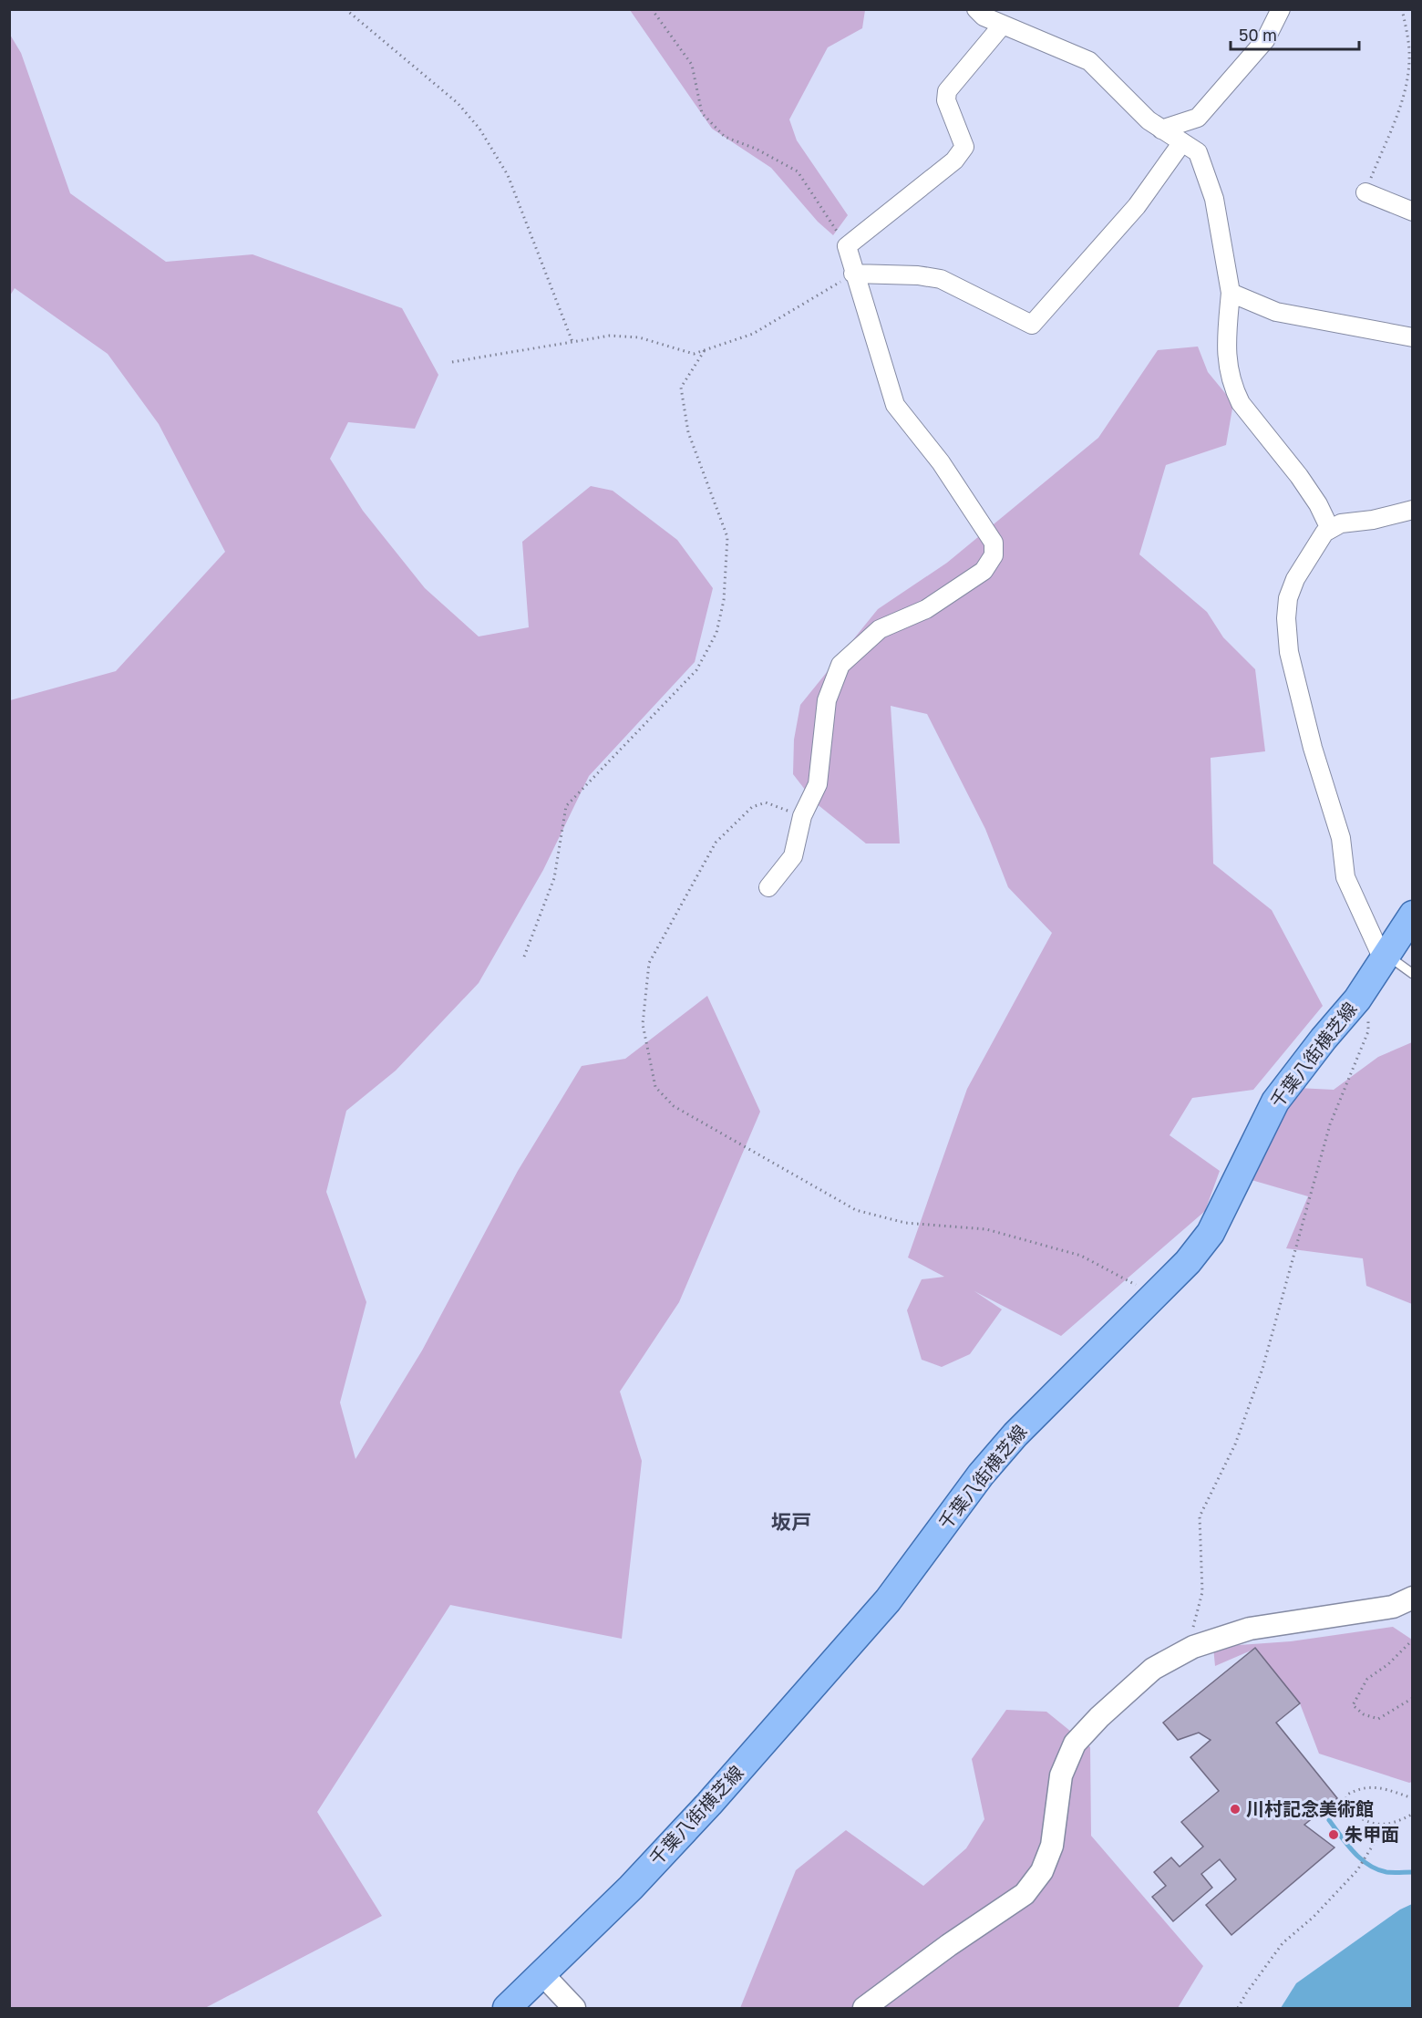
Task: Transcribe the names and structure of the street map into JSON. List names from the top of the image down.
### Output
{
  "streets": {
    "main road": ["千葉八街横芝線"]
  },
  "districts": ["坂戸"],
  "places": ["川村記念美術館", "朱甲面"],
  "scale_bar": "50 m"
}
